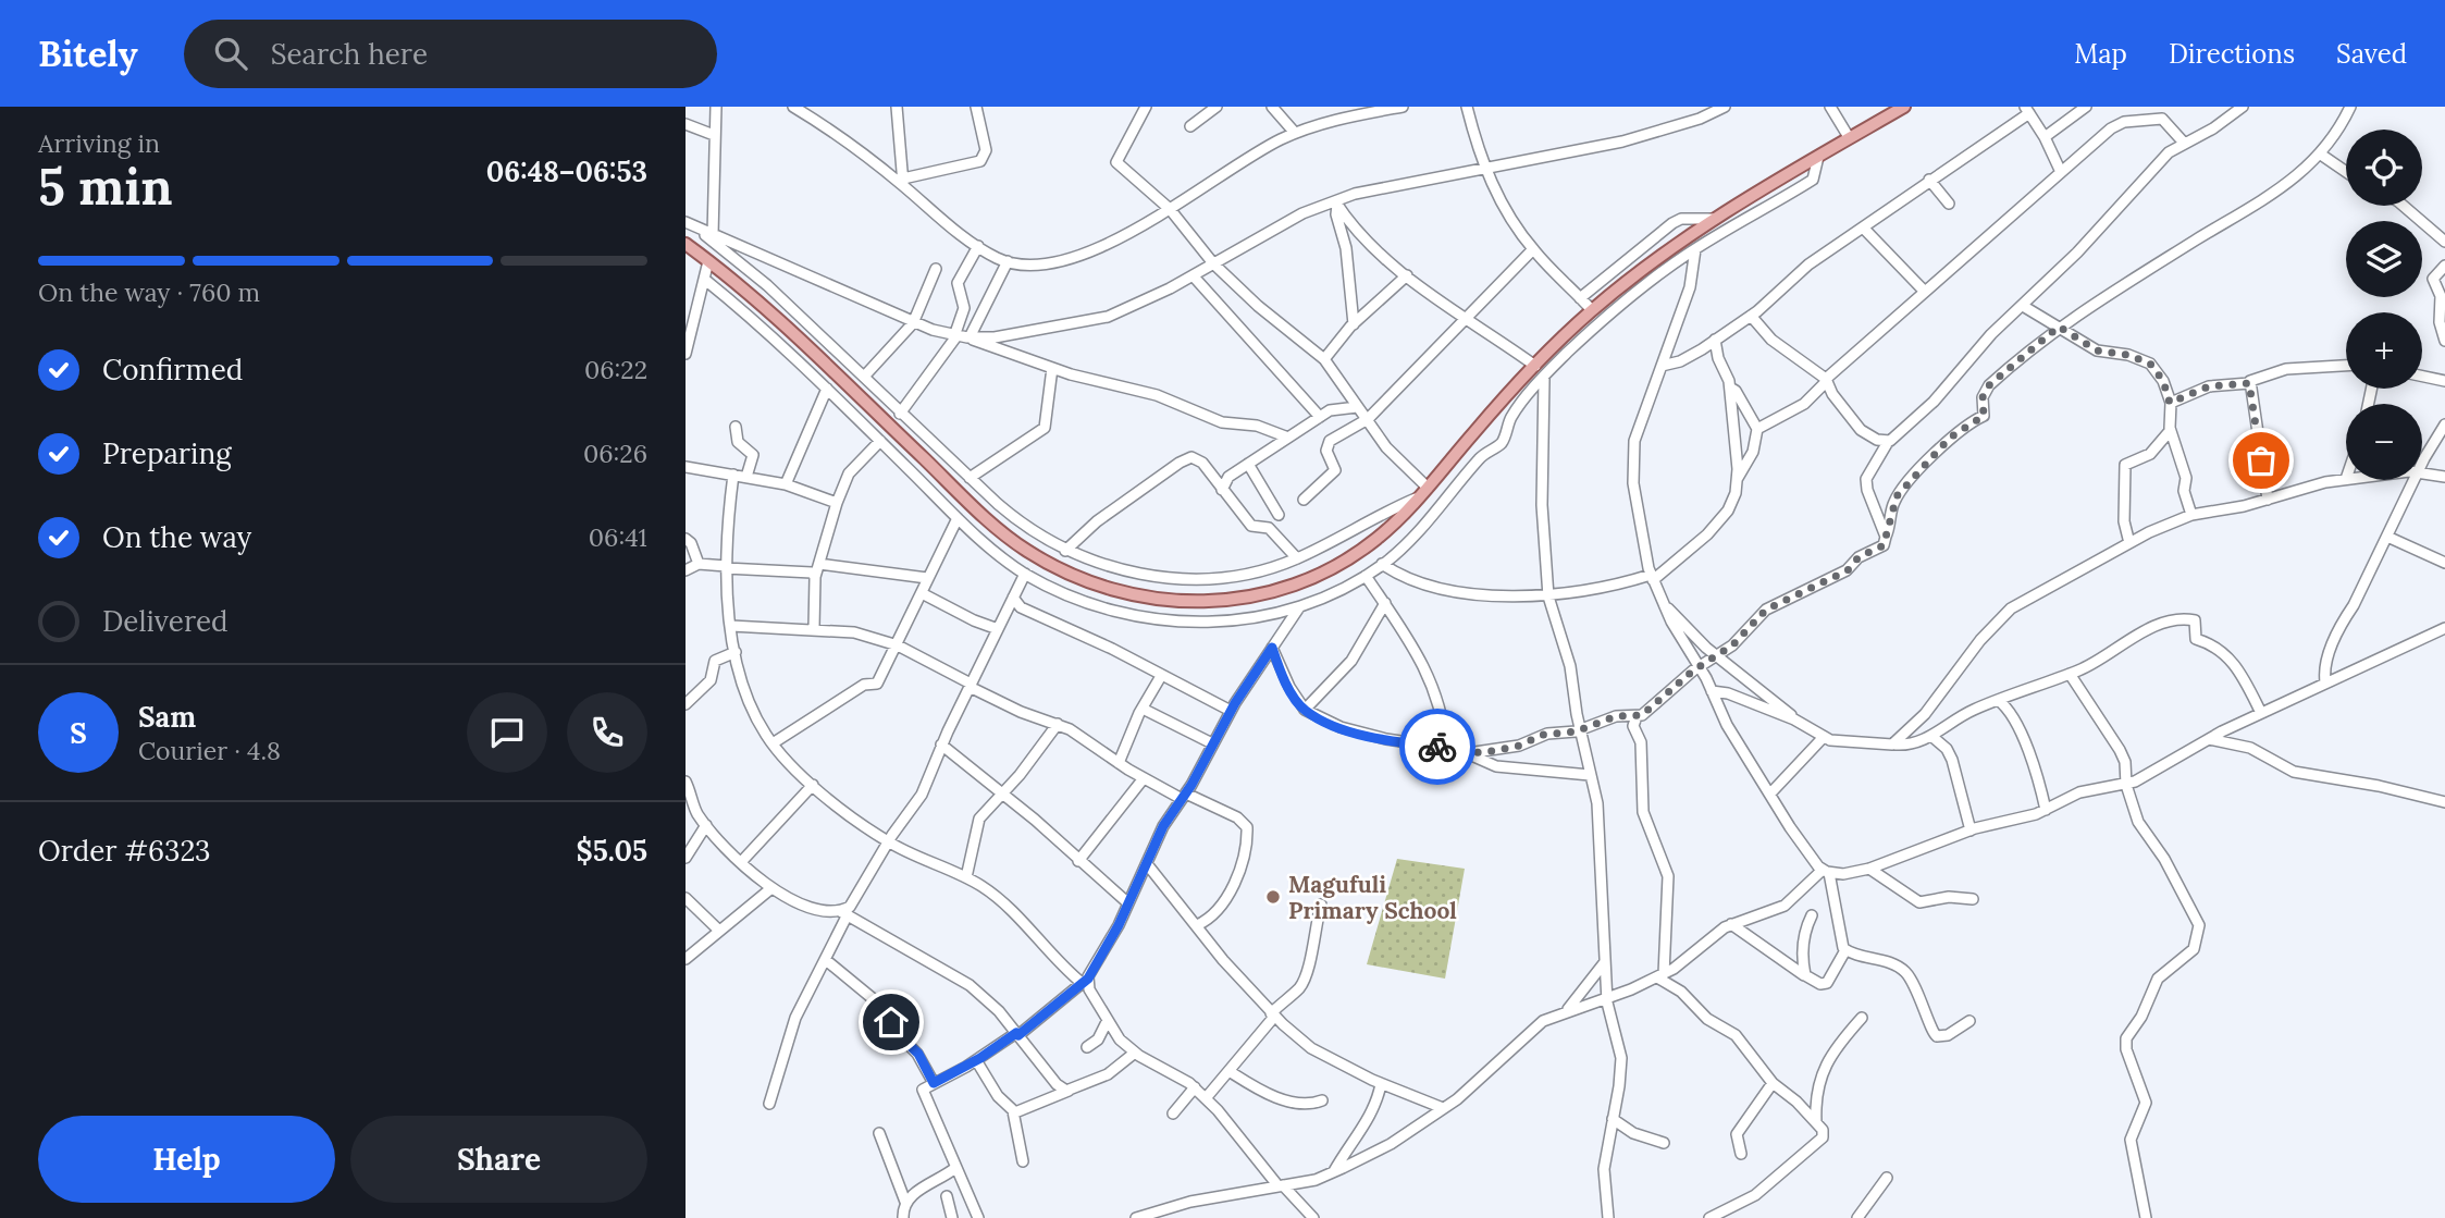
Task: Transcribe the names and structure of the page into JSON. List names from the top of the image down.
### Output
{
  "places": ["Magufuli Primary School"],
  "page": {
    "header": "Bitely",
    "search": "Search here",
    "nav": ["Map", "Directions", "Saved"],
    "heading": ["5 min", "Arriving in", "06:48–06:53"],
    "panel": [
      "Sam",
      "Courier · 4.8",
      "Order #6323",
      "$5.05"
    ],
    "map_buttons": ["+", "−"],
    "bar": "On the way · 760 m",
    "list": [
      ["Confirmed", "06:22"],
      ["Preparing", "06:26"],
      ["On the way", "06:41"],
      "Delivered"
    ],
    "round": "S",
    "buttons": ["Help", "Share"]
  }
}
